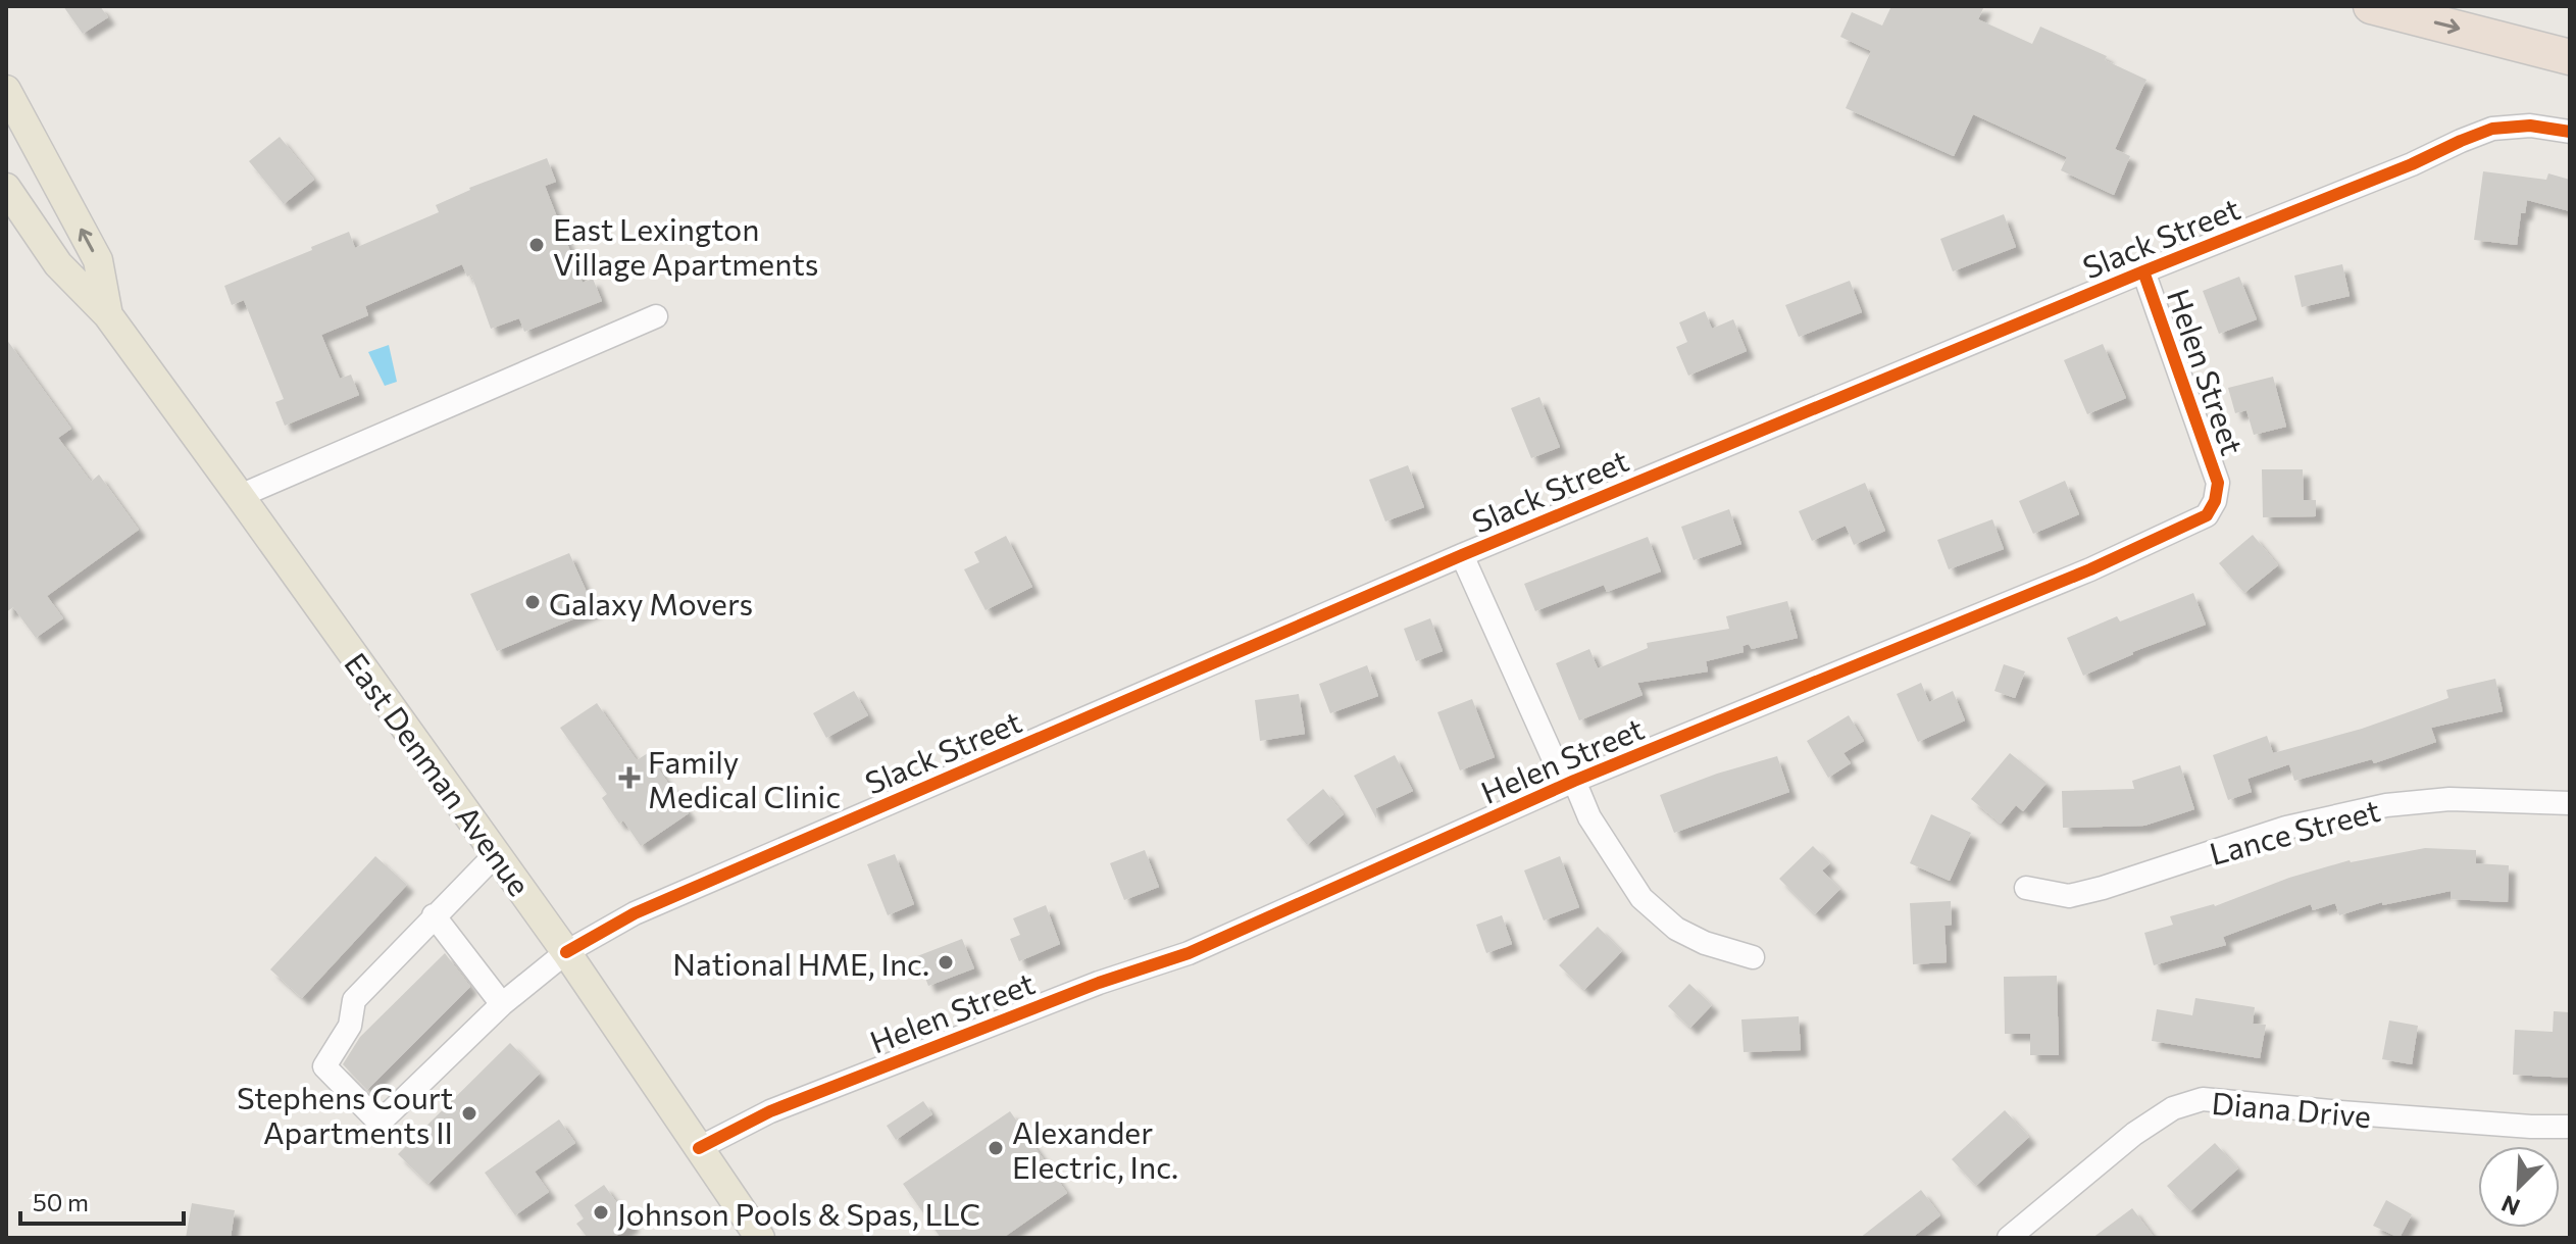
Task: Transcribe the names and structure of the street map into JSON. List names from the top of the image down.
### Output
{
  "streets": {
    "main road": ["East Denman Avenue"],
    "street": [
      "Slack Street",
      "Helen Street",
      "Lance Street",
      "Diana Drive"
    ]
  },
  "crossings": [
    ["Slack Street", "Helen Street"],
    ["Slack Street", "East Denman Avenue"],
    ["Helen Street", "East Denman Avenue"]
  ],
  "places": {
    "other": [
      "East Lexington Village Apartments",
      "Galaxy Movers",
      "National HME, Inc.",
      "Stephens Court Apartments II",
      "Alexander Electric, Inc.",
      "Johnson Pools & Spas, LLC"
    ],
    "health": ["Family Medical Clinic"]
  },
  "scale_bar": "50 m",
  "north": "bottom left"
}
